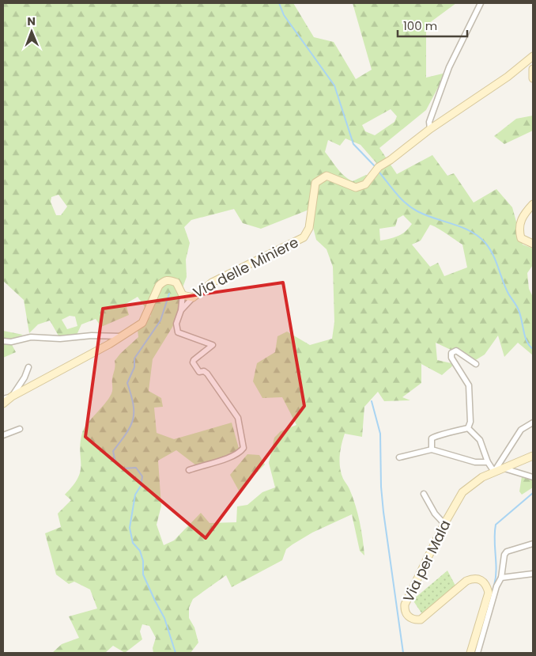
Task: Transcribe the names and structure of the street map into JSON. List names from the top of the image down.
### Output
{
  "streets": {
    "street": ["Via delle Miniere", "Via per Mala"]
  },
  "scale_bar": "100 m",
  "north": "top"
}
